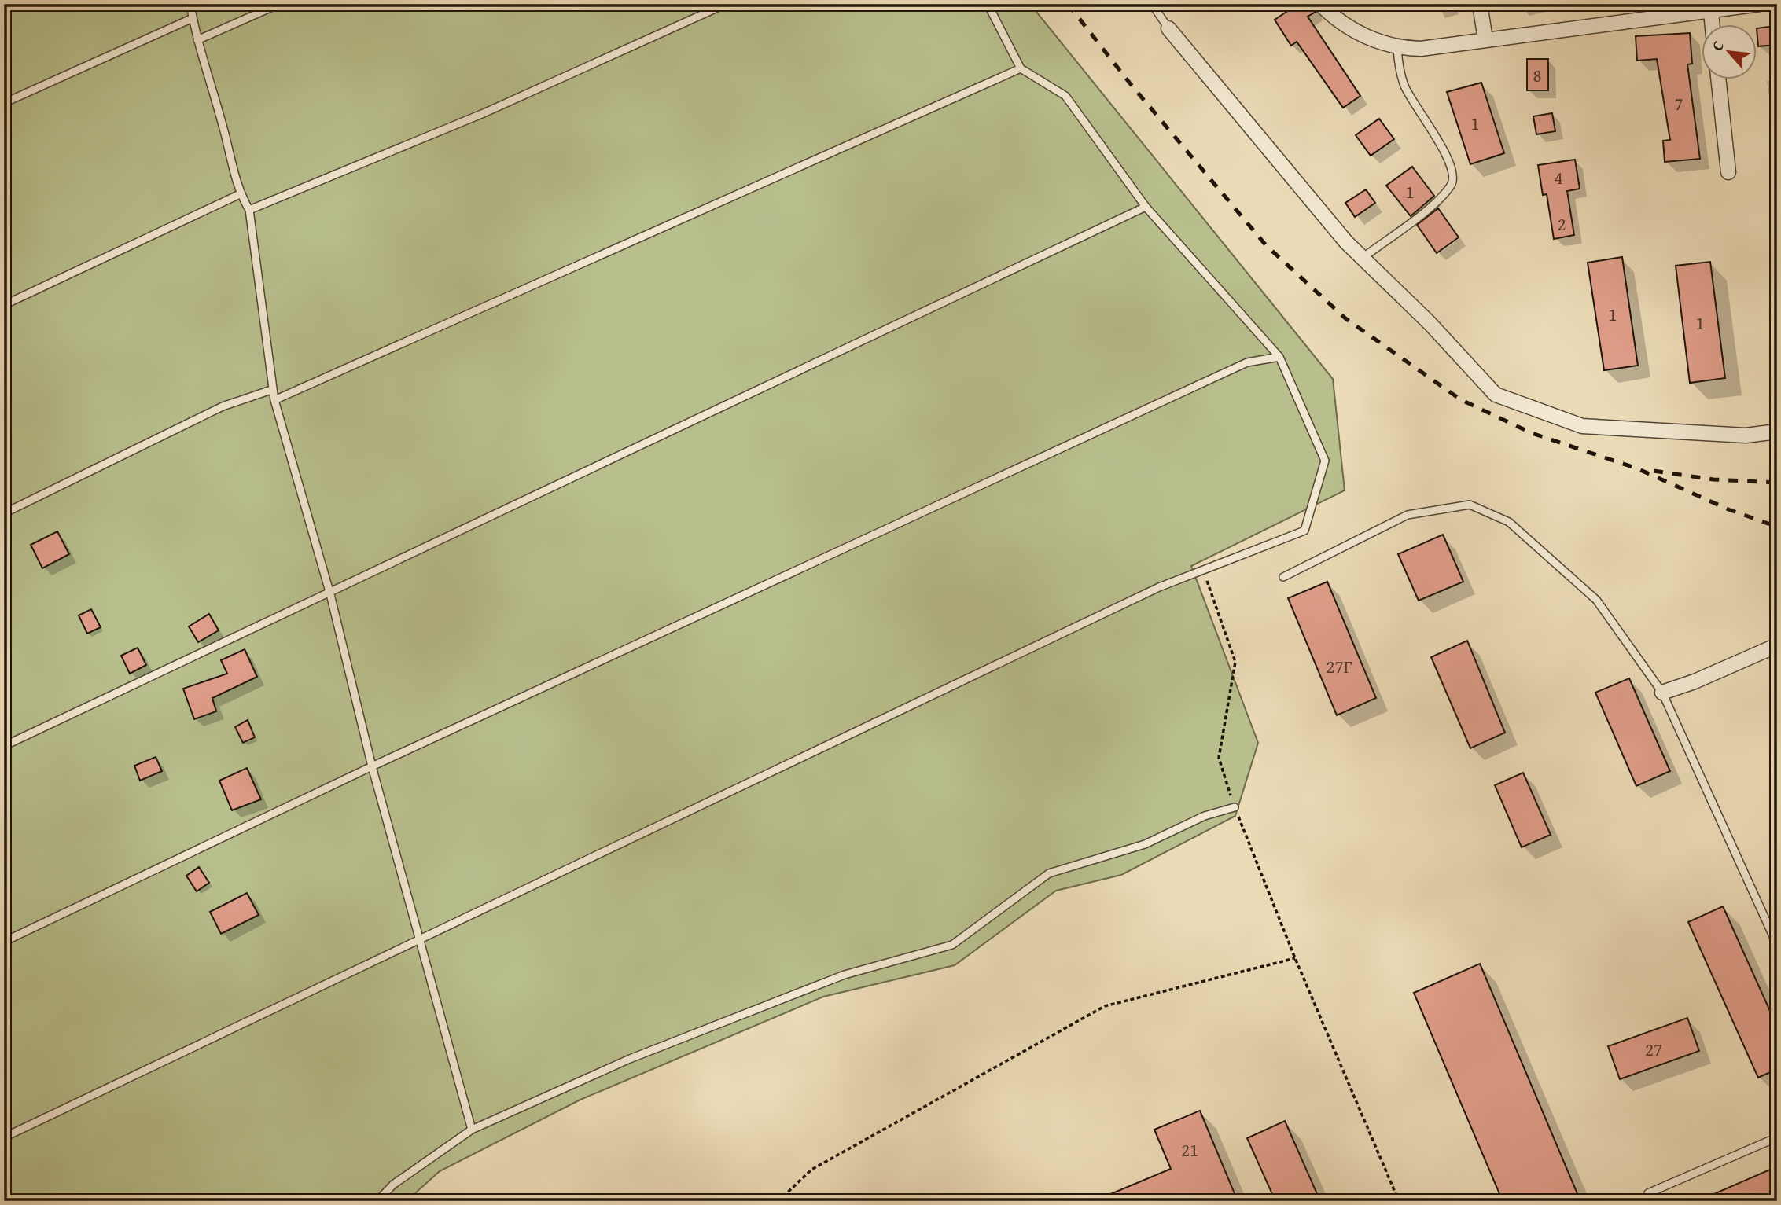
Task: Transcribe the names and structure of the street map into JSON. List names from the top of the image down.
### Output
{
  "house_numbers": [
    "8",
    "7",
    "1",
    "4",
    "1",
    "2",
    "1",
    "1",
    "27Г",
    "27",
    "21"
  ],
  "north": "top left"
}
